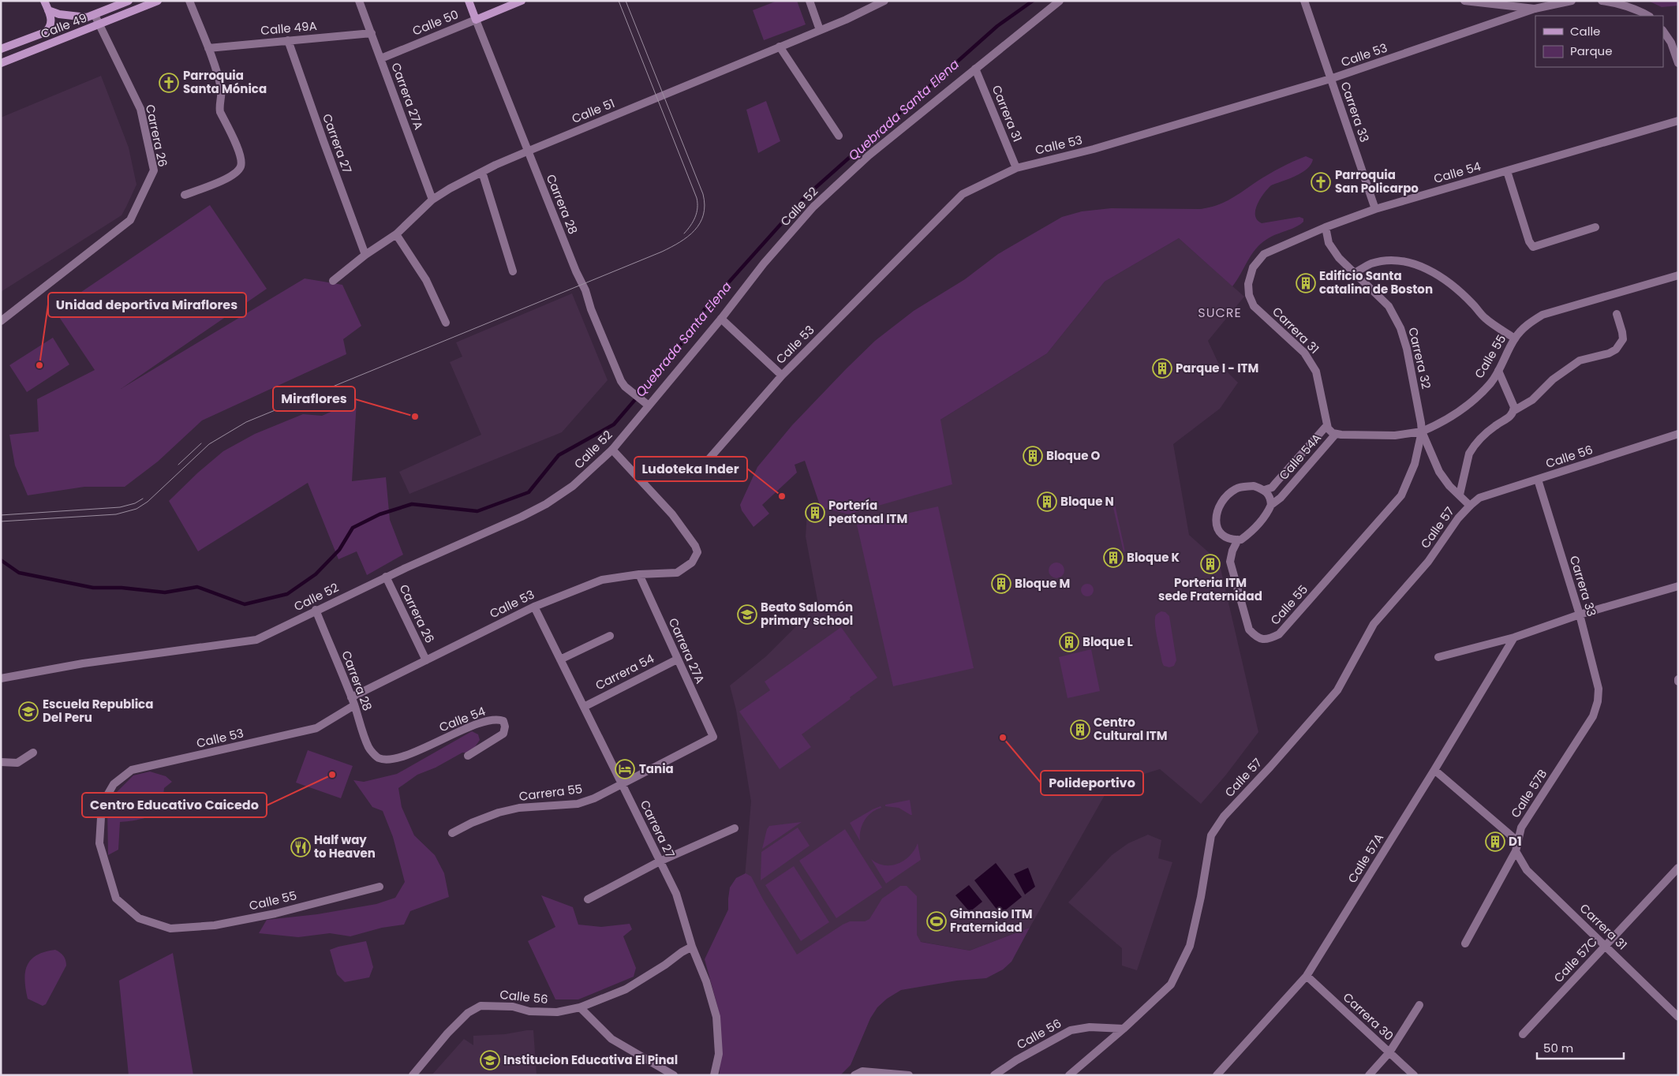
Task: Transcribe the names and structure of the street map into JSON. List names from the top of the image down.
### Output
{
  "streets": {
    "main road": ["Calle 50", "Calle 49", "Carrera 28"],
    "street": [
      "Calle 49A",
      "Calle 53",
      "Carrera 27A",
      "Calle 51",
      "Carrera 33",
      "Carrera 31",
      "Carrera 26",
      "Carrera 27",
      "Calle 54",
      "Calle 52",
      "Calle 55",
      "Carrera 32",
      "Calle 54A",
      "Calle 56",
      "Calle 57",
      "Carrera 54",
      "Carrera 55",
      "Calle 57B",
      "Calle 57A",
      "Calle 57C",
      "Carrera 30"
    ]
  },
  "crossings": [
    ["Calle 50", "Carrera 27A"],
    ["Calle 50", "Carrera 28"],
    ["Calle 49", "Carrera 26"],
    ["Calle 49A", "Carrera 27A"],
    ["Calle 49A", "Carrera 27"],
    ["Calle 53", "Carrera 27A"],
    ["Calle 53", "Carrera 33"],
    ["Calle 53", "Carrera 31"],
    ["Calle 53", "Carrera 26"],
    ["Calle 53", "Carrera 27"],
    ["Calle 53", "Carrera 28"],
    ["Calle 53", "Calle 52"],
    ["Calle 53", "Calle 55"],
    ["Carrera 27A", "Calle 51"],
    ["Carrera 27A", "Carrera 54"],
    ["Carrera 27A", "Carrera 55"],
    ["Calle 51", "Carrera 27"],
    ["Calle 51", "Carrera 28"],
    ["Carrera 33", "Calle 54"],
    ["Carrera 33", "Calle 56"],
    ["Carrera 33", "Calle 57B"],
    ["Carrera 31", "Calle 54"],
    ["Carrera 31", "Calle 52"],
    ["Carrera 31", "Calle 54A"],
    ["Carrera 31", "Calle 57B"],
    ["Carrera 31", "Calle 57C"],
    ["Carrera 26", "Calle 52"],
    ["Carrera 27", "Calle 56"],
    ["Carrera 27", "Carrera 54"],
    ["Carrera 27", "Carrera 55"],
    ["Calle 54", "Carrera 28"],
    ["Calle 54", "Carrera 32"],
    ["Carrera 28", "Calle 52"],
    ["Calle 55", "Carrera 32"],
    ["Calle 55", "Calle 54A"],
    ["Carrera 32", "Calle 54A"],
    ["Carrera 32", "Calle 56"],
    ["Carrera 32", "Calle 57"],
    ["Calle 56", "Calle 57"],
    ["Calle 57A", "Carrera 30"]
  ],
  "districts": ["SUCRE"],
  "water": ["Quebrada Santa Elena"],
  "places": {
    "church": ["Parroquia Santa Mónica", "Parroquia San Policarpo"],
    "building": [
      "Edificio Santa catalina de Boston",
      "Parque I - ITM",
      "Bloque O",
      "Bloque N",
      "Portería peatonal ITM",
      "Bloque K",
      "Porteria ITM sede Fraternidad",
      "Bloque M",
      "Bloque L",
      "Centro Cultural ITM",
      "D1"
    ],
    "other": [
      "Unidad deportiva Miraflores",
      "Miraflores",
      "Ludoteka Inder",
      "Polideportivo",
      "Centro Educativo Caicedo"
    ],
    "school or university": ["Beato Salomón primary school", "Escuela Republica Del Peru", "Institucion Educativa El Pinal"],
    "hotel": ["Tania"],
    "restaurant": ["Half way to Heaven"],
    "sports": ["Gimnasio ITM Fraternidad"]
  },
  "legend": ["Calle", "Parque"],
  "scale_bar": "50 m"
}
